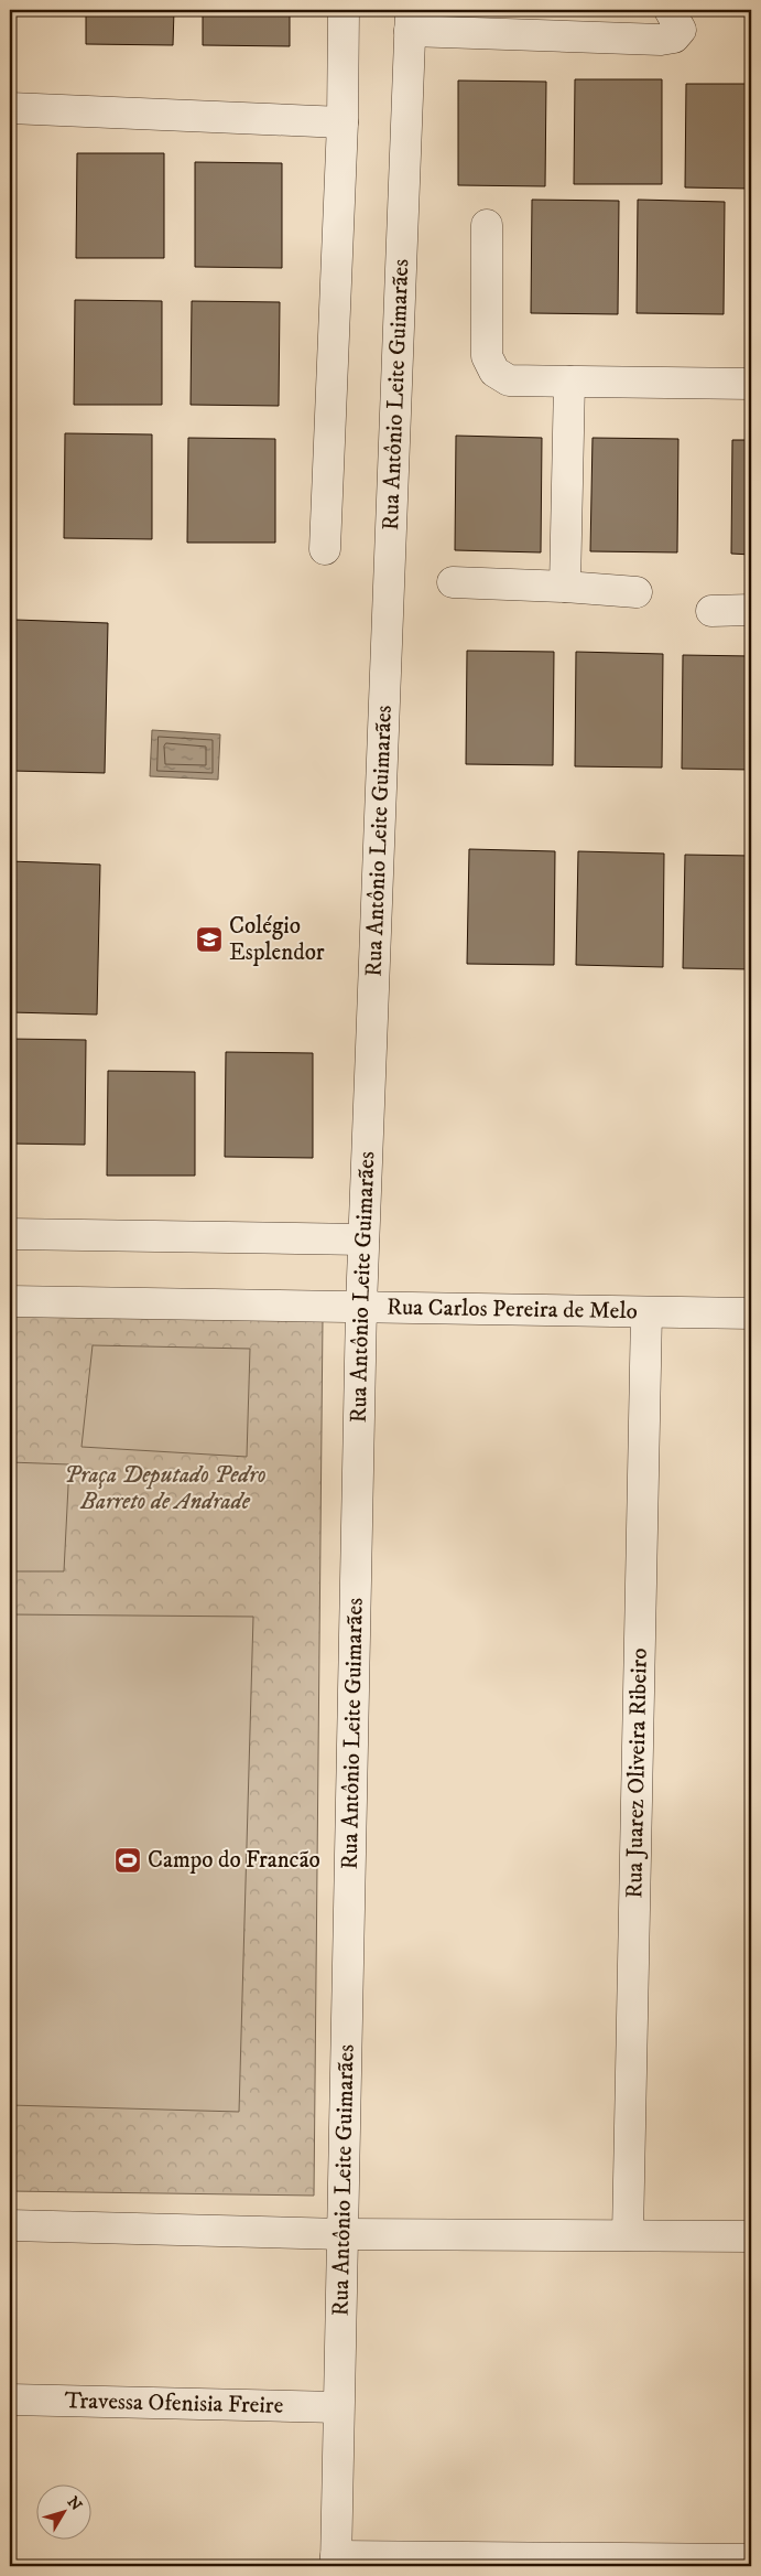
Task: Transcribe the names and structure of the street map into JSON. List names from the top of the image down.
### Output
{
  "streets": {
    "street": [
      "Rua Antônio Leite Guimarães",
      "Rua Carlos Pereira de Melo",
      "Rua Juarez Oliveira Ribeiro",
      "Travessa Ofenisia Freire"
    ]
  },
  "crossings": [
    ["Rua Antônio Leite Guimarães", "Rua Carlos Pereira de Melo"],
    ["Rua Antônio Leite Guimarães", "Travessa Ofenisia Freire"],
    ["Rua Carlos Pereira de Melo", "Rua Juarez Oliveira Ribeiro"]
  ],
  "parks": ["Praça Deputado Pedro Barreto de Andrade"],
  "places": {
    "school or university": ["Colégio Esplendor"],
    "sports": ["Campo do Francão"]
  },
  "north": "top right"
}
